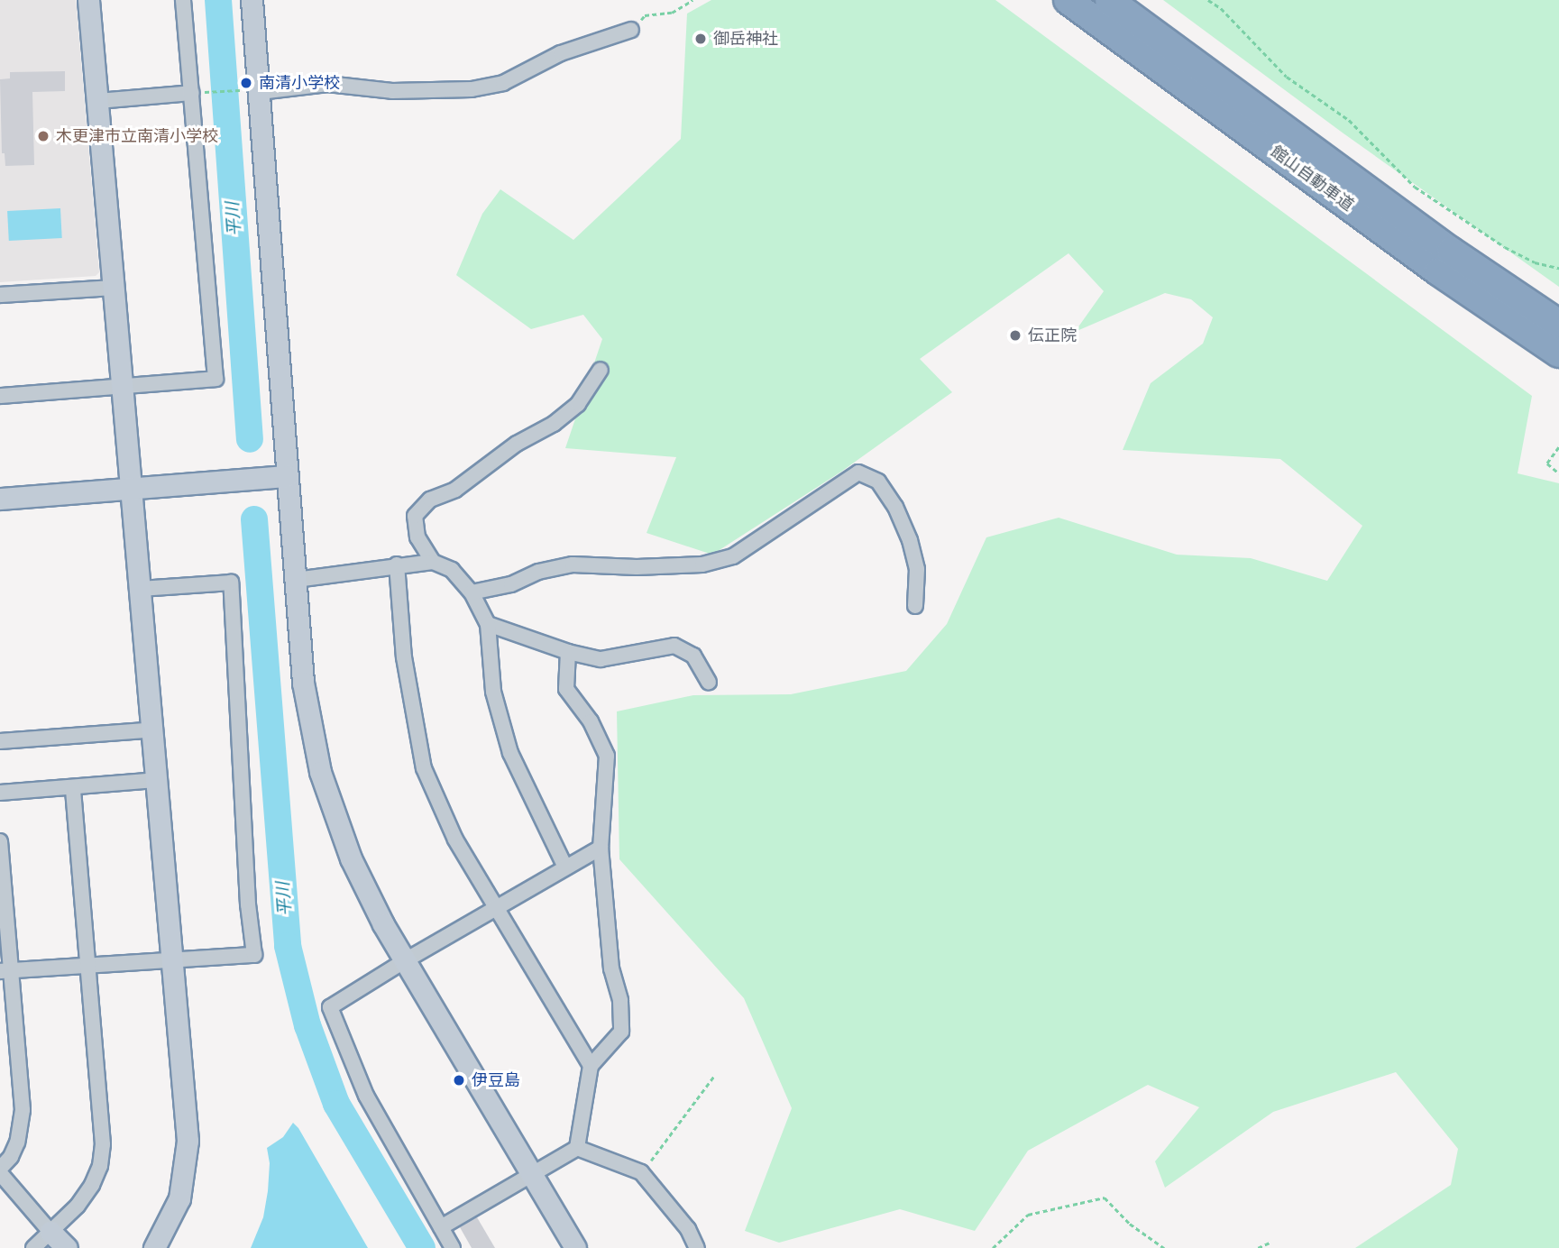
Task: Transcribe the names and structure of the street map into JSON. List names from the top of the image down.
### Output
{
  "streets": {
    "highway": ["館山自動車道"]
  },
  "water": ["平川"],
  "places": [
    "御岳神社",
    "南清小学校",
    "木更津市立南清小学校",
    "伝正院",
    "伊豆島"
  ]
}
